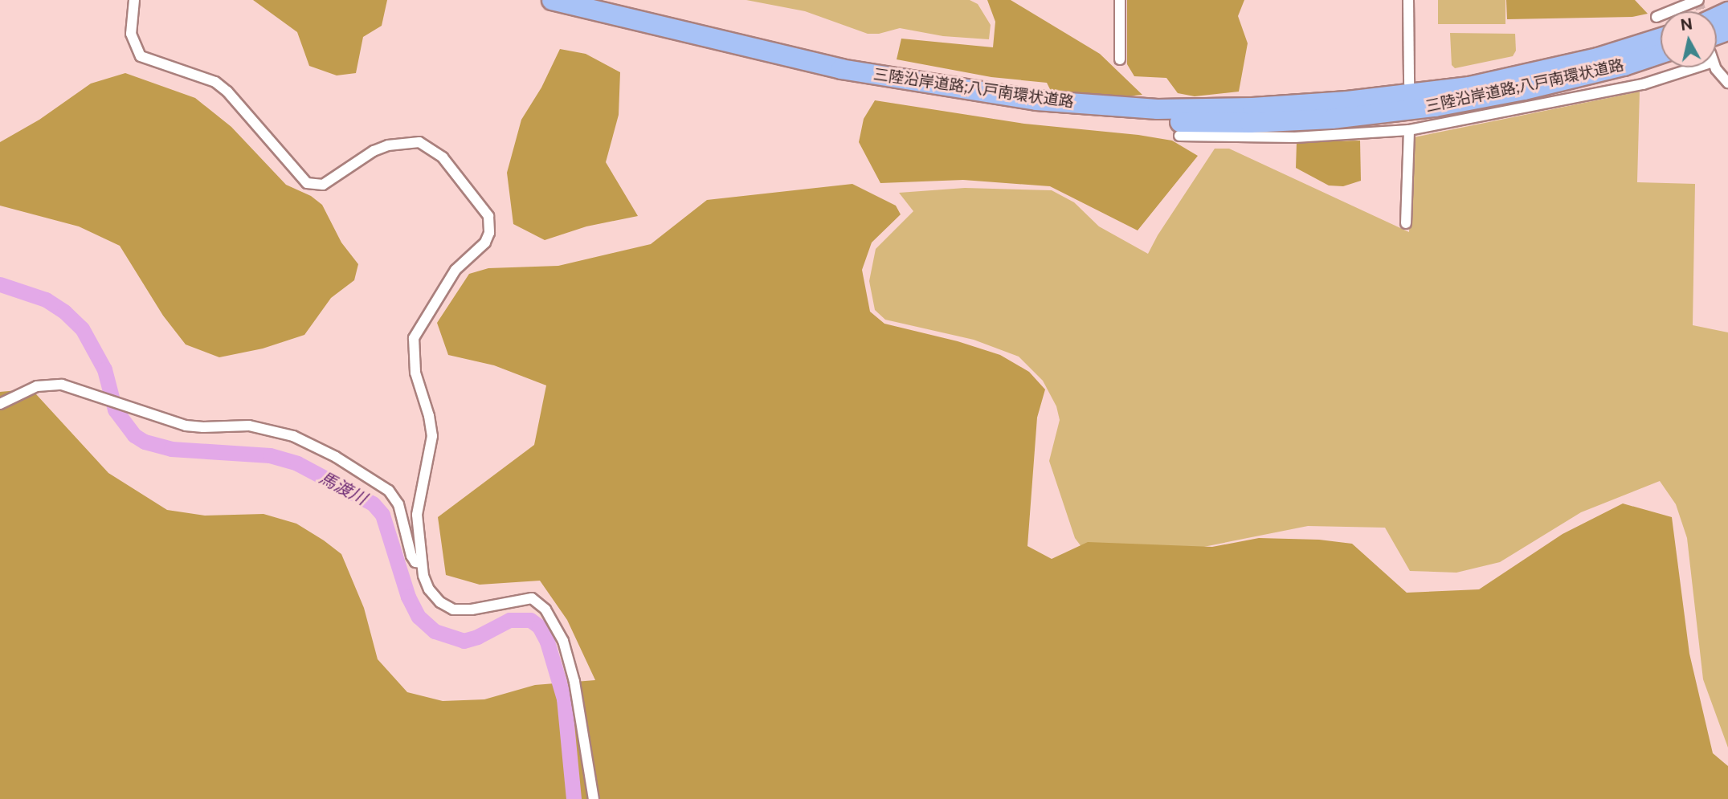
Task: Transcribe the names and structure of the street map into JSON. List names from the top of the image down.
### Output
{
  "streets": {
    "highway": ["三陸沿岸道路;八戸南環状道路"]
  },
  "water": ["馬渡川"],
  "north": "top"
}
